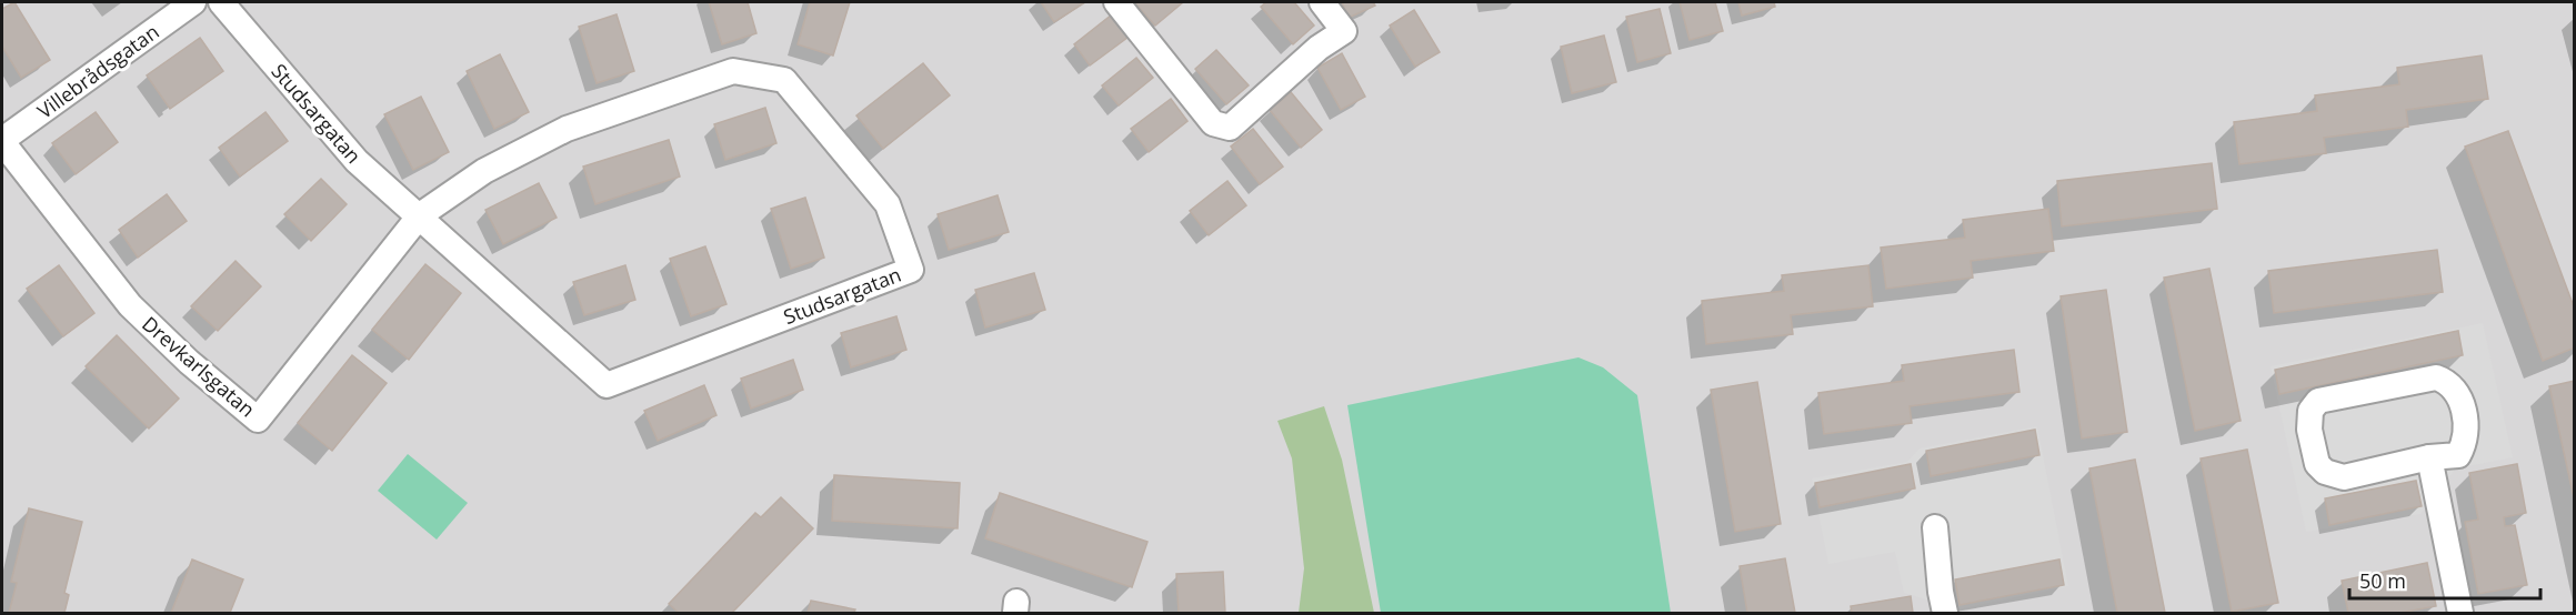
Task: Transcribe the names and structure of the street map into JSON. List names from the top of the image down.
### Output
{
  "streets": {
    "street": ["Villebrådsgatan", "Studsargatan", "Drevkarlsgatan"]
  },
  "crossings": [
    ["Villebrådsgatan", "Drevkarlsgatan"],
    ["Studsargatan", "Drevkarlsgatan"]
  ],
  "scale_bar": "50 m"
}
